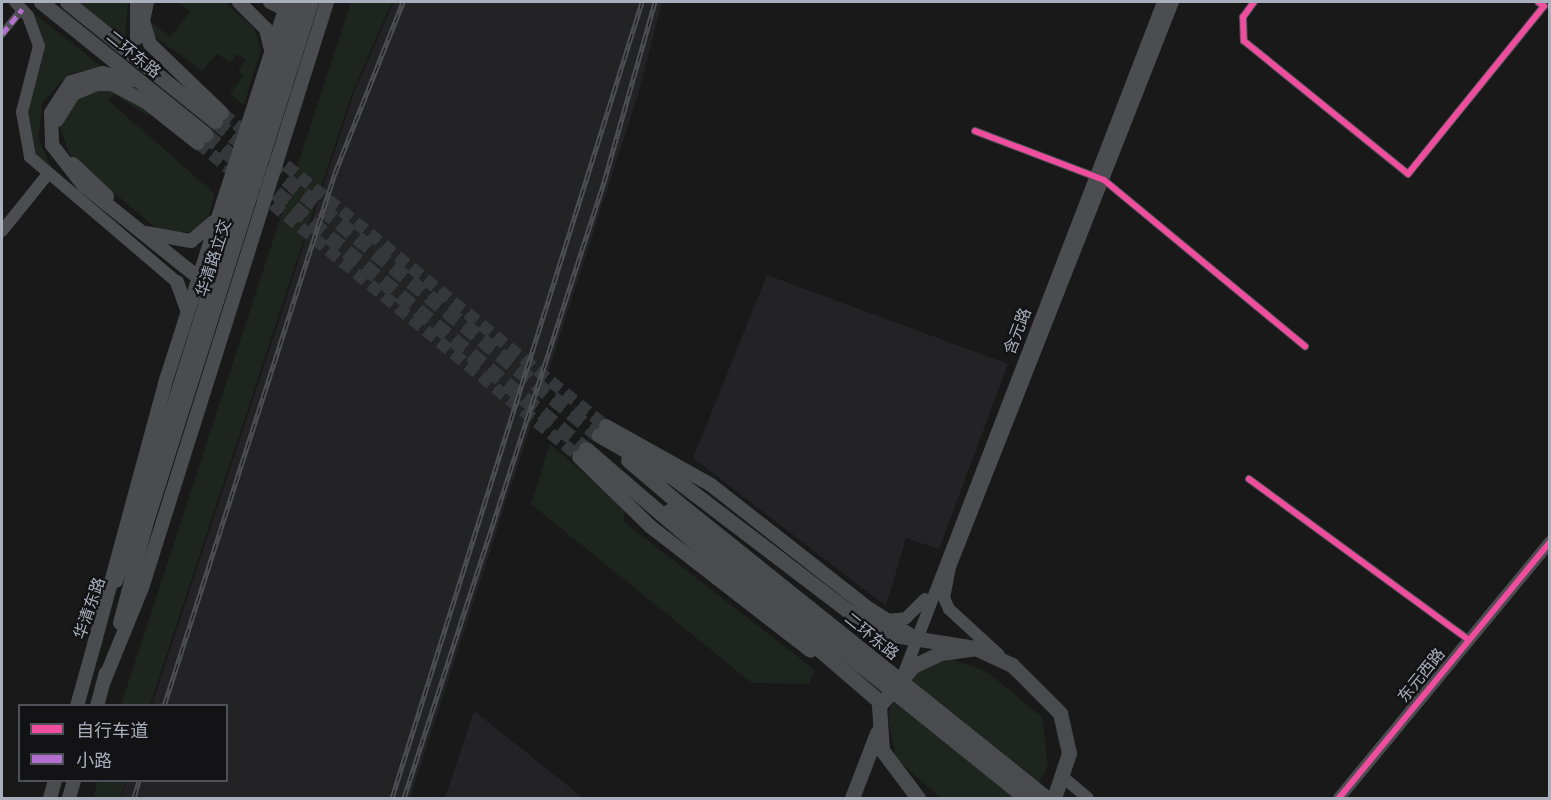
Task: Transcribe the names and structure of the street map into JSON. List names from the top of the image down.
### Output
{
  "streets": {
    "highway": ["二环东路"],
    "main road": [
      "华清路立交",
      "含元路",
      "华清东路",
      "东元西路"
    ]
  },
  "crossings": [
    ["华清路立交", "华清东路"]
  ],
  "legend": ["自行车道", "小路"]
}
